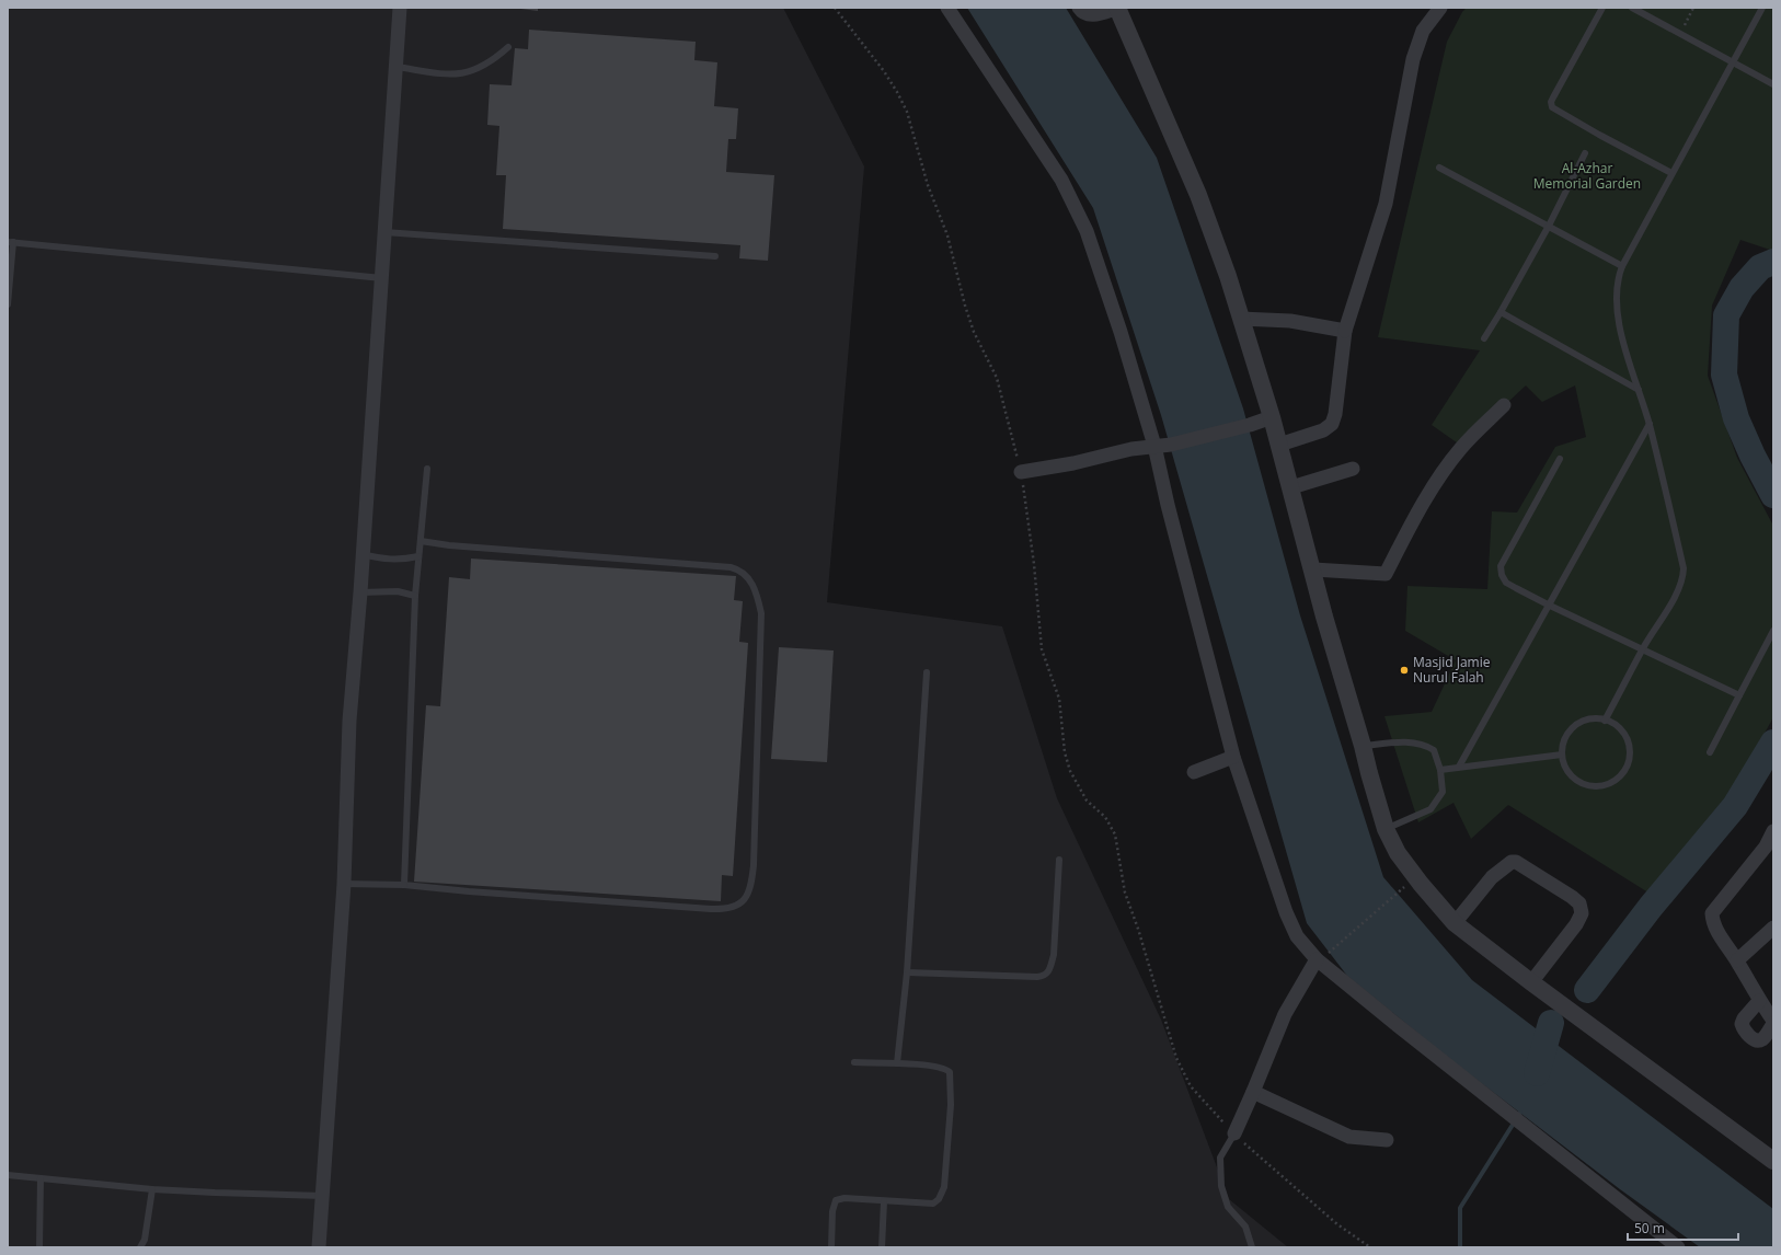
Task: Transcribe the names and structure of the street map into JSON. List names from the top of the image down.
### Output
{
  "parks": ["Al-Azhar Memorial Garden"],
  "places": ["Masjid Jamie Nurul Falah"],
  "scale_bar": "50 m"
}
